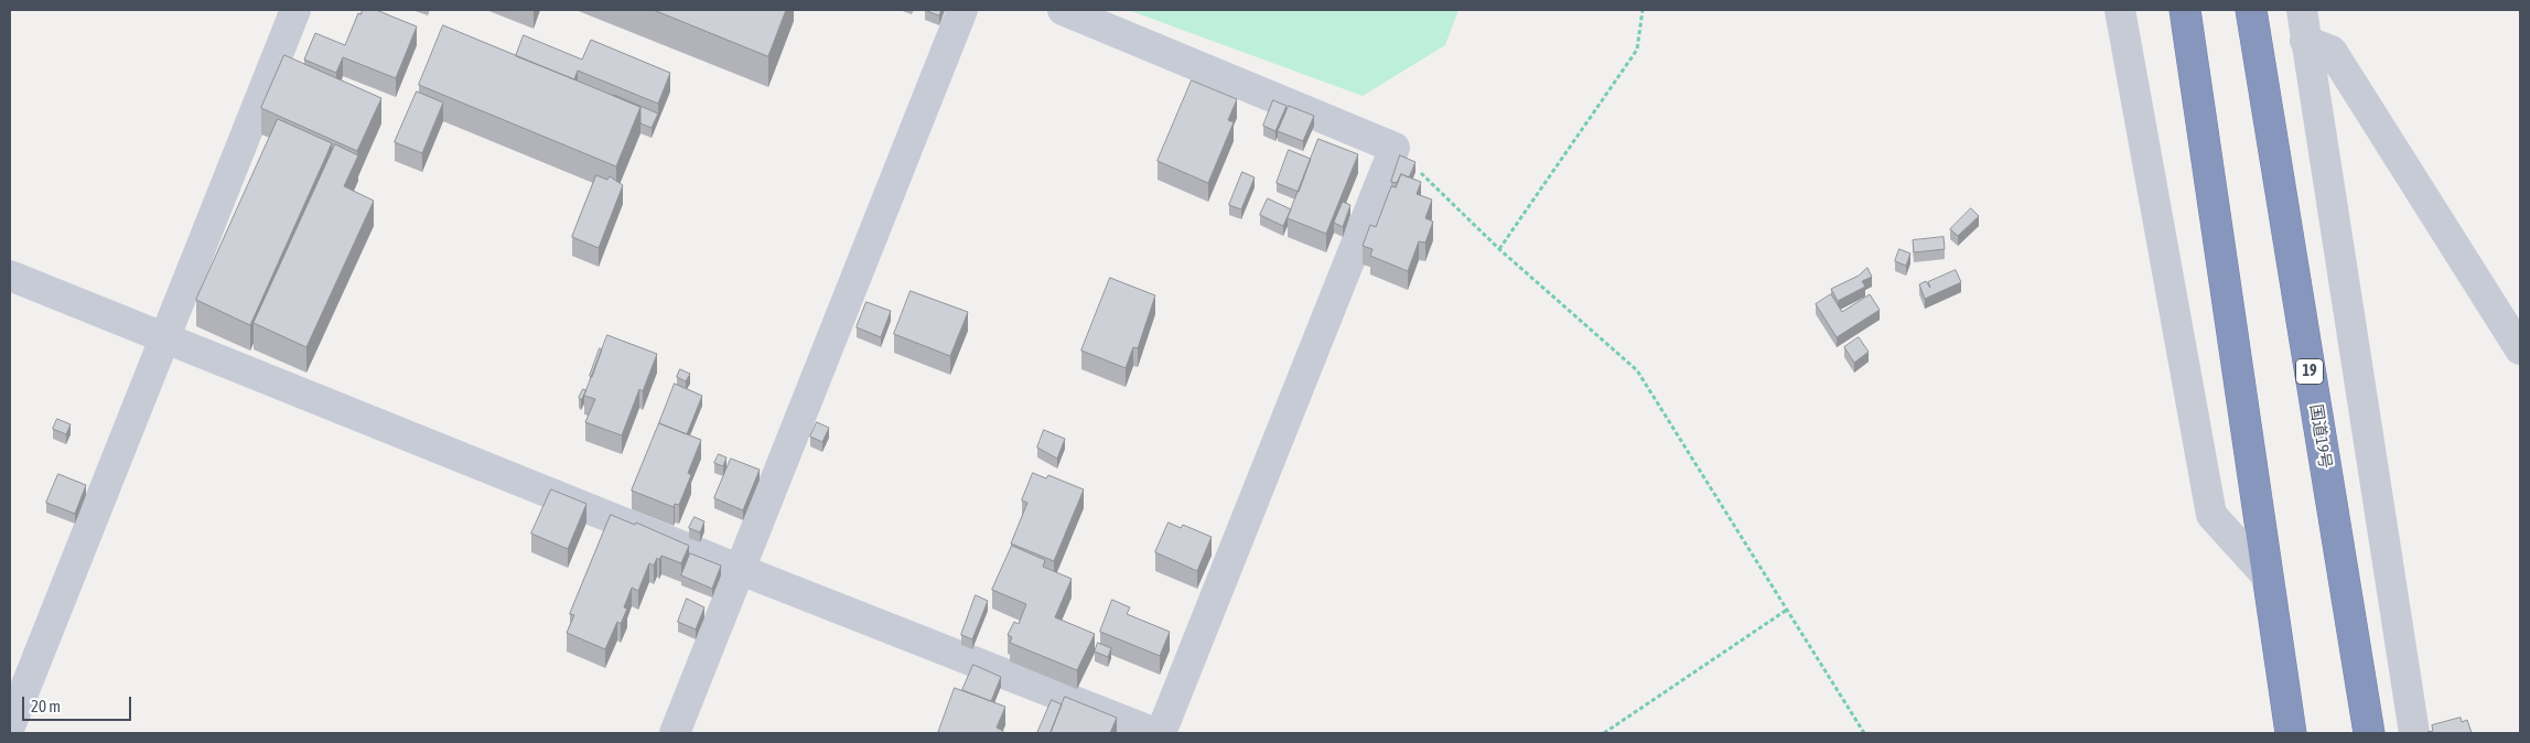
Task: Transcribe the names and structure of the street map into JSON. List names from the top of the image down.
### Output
{
  "streets": {
    "highway": ["19", "国道19号"]
  },
  "scale_bar": "20 m"
}
